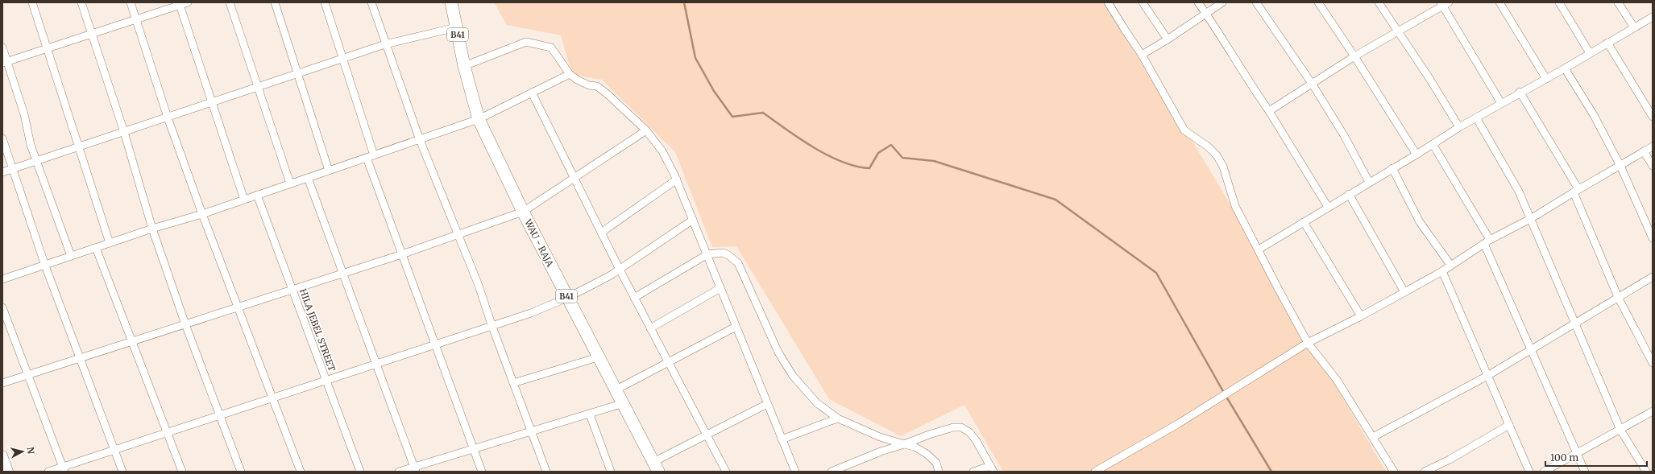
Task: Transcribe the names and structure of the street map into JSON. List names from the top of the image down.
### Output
{
  "streets": {
    "main road": ["B41", "WAU - RAJA"],
    "street": ["HILA JEBEL STREET"]
  },
  "scale_bar": "100 m",
  "north": "right"
}
